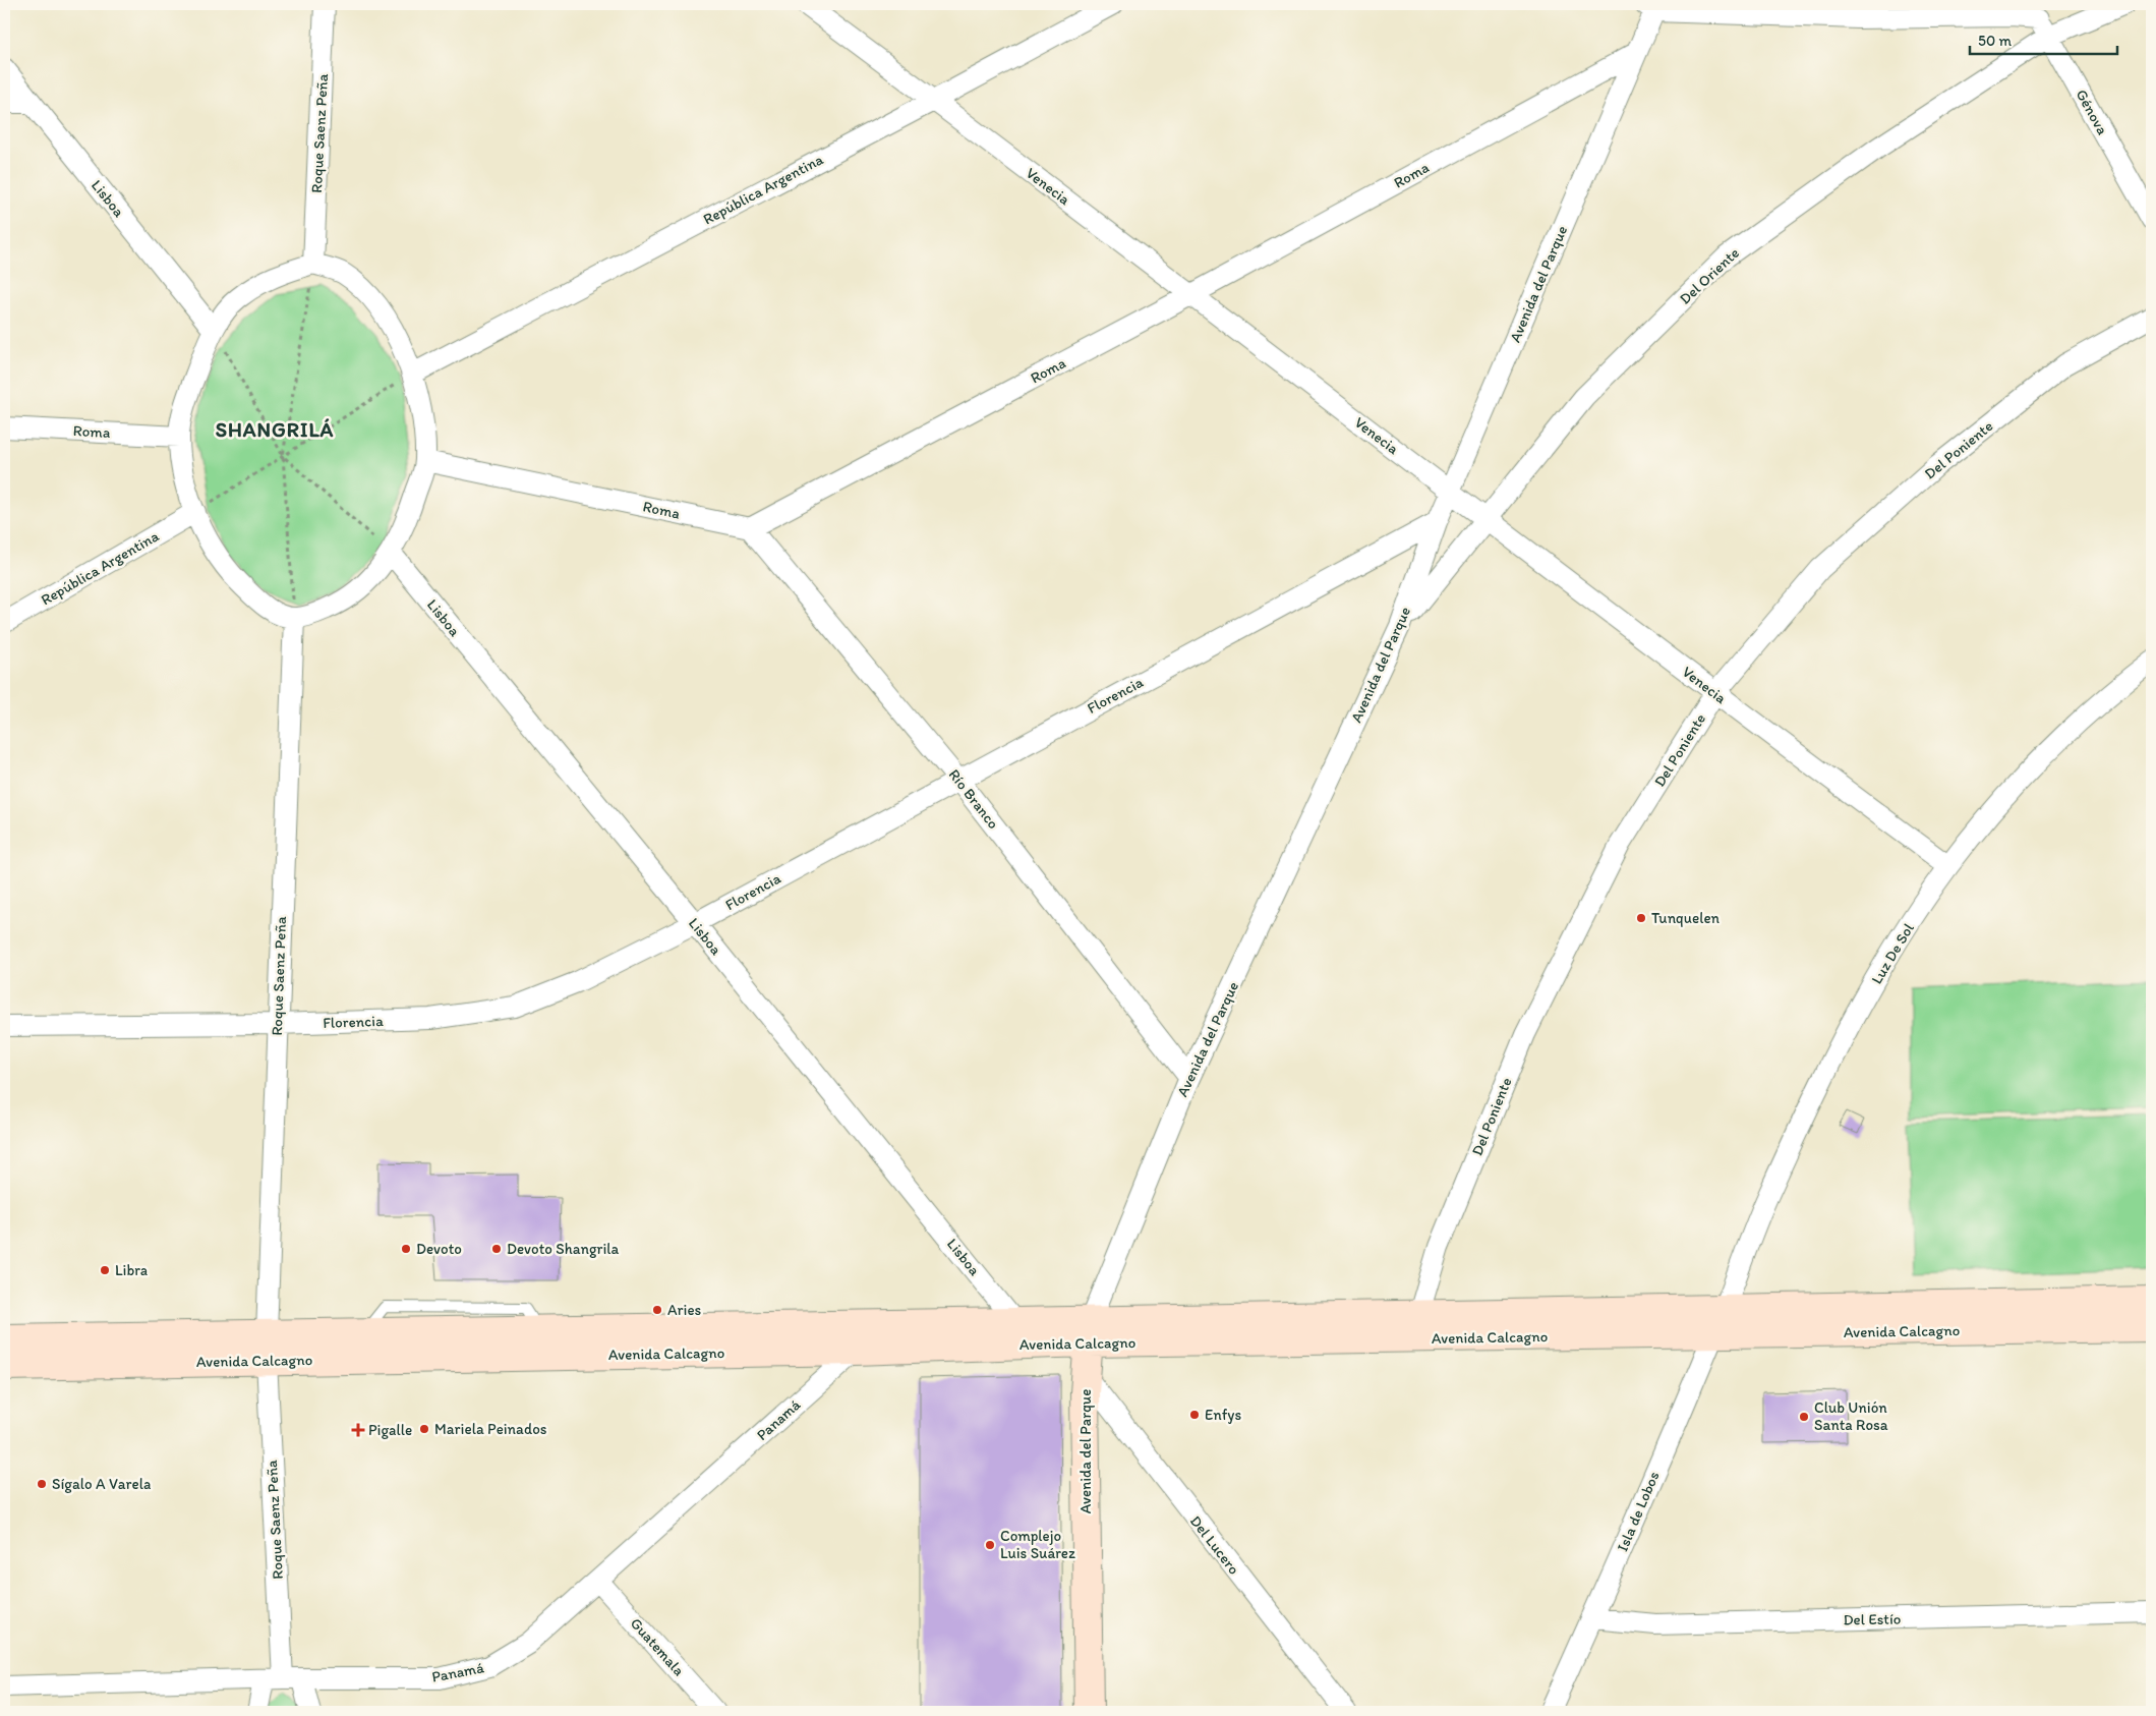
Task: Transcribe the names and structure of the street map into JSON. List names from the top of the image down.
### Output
{
  "streets": {
    "street": [
      "Génova",
      "Roque Saenz Peña",
      "Roma",
      "Venecia",
      "República Argentina",
      "Lisboa",
      "Del Oriente",
      "Avenida del Parque",
      "Del Poniente",
      "Florencia",
      "Río Branco",
      "Luz De Sol",
      "Avenida Calcagno",
      "Panamá",
      "Isla de Lobos",
      "Del Lucero",
      "Del Estío",
      "Guatemala"
    ]
  },
  "crossings": [
    ["Génova", "Del Oriente"],
    ["Roque Saenz Peña", "Florencia"],
    ["Roque Saenz Peña", "Avenida Calcagno"],
    ["Roque Saenz Peña", "Panamá"],
    ["Roma", "Venecia"],
    ["Roma", "Avenida del Parque"],
    ["Roma", "Río Branco"],
    ["Venecia", "República Argentina"],
    ["Venecia", "Del Oriente"],
    ["Venecia", "Avenida del Parque"],
    ["Venecia", "Del Poniente"],
    ["Venecia", "Luz De Sol"],
    ["Lisboa", "Florencia"],
    ["Lisboa", "Avenida Calcagno"],
    ["Del Oriente", "Avenida del Parque"],
    ["Avenida del Parque", "Florencia"],
    ["Avenida del Parque", "Río Branco"],
    ["Avenida del Parque", "Avenida Calcagno"],
    ["Avenida del Parque", "Del Lucero"],
    ["Del Poniente", "Avenida Calcagno"],
    ["Florencia", "Río Branco"],
    ["Luz De Sol", "Avenida Calcagno"],
    ["Luz De Sol", "Isla de Lobos"],
    ["Avenida Calcagno", "Panamá"],
    ["Avenida Calcagno", "Isla de Lobos"],
    ["Panamá", "Guatemala"],
    ["Isla de Lobos", "Del Estío"]
  ],
  "districts": ["SHANGRILÁ"],
  "places": {
    "other": [
      "Tunquelen",
      "Devoto",
      "Devoto Shangrila",
      "Libra",
      "Aries",
      "Enfys",
      "Club Unión Santa Rosa",
      "Mariela Peinados",
      "Sígalo A Varela",
      "Complejo Luis Suárez"
    ],
    "health": ["Pigalle"]
  },
  "scale_bar": "50 m"
}
